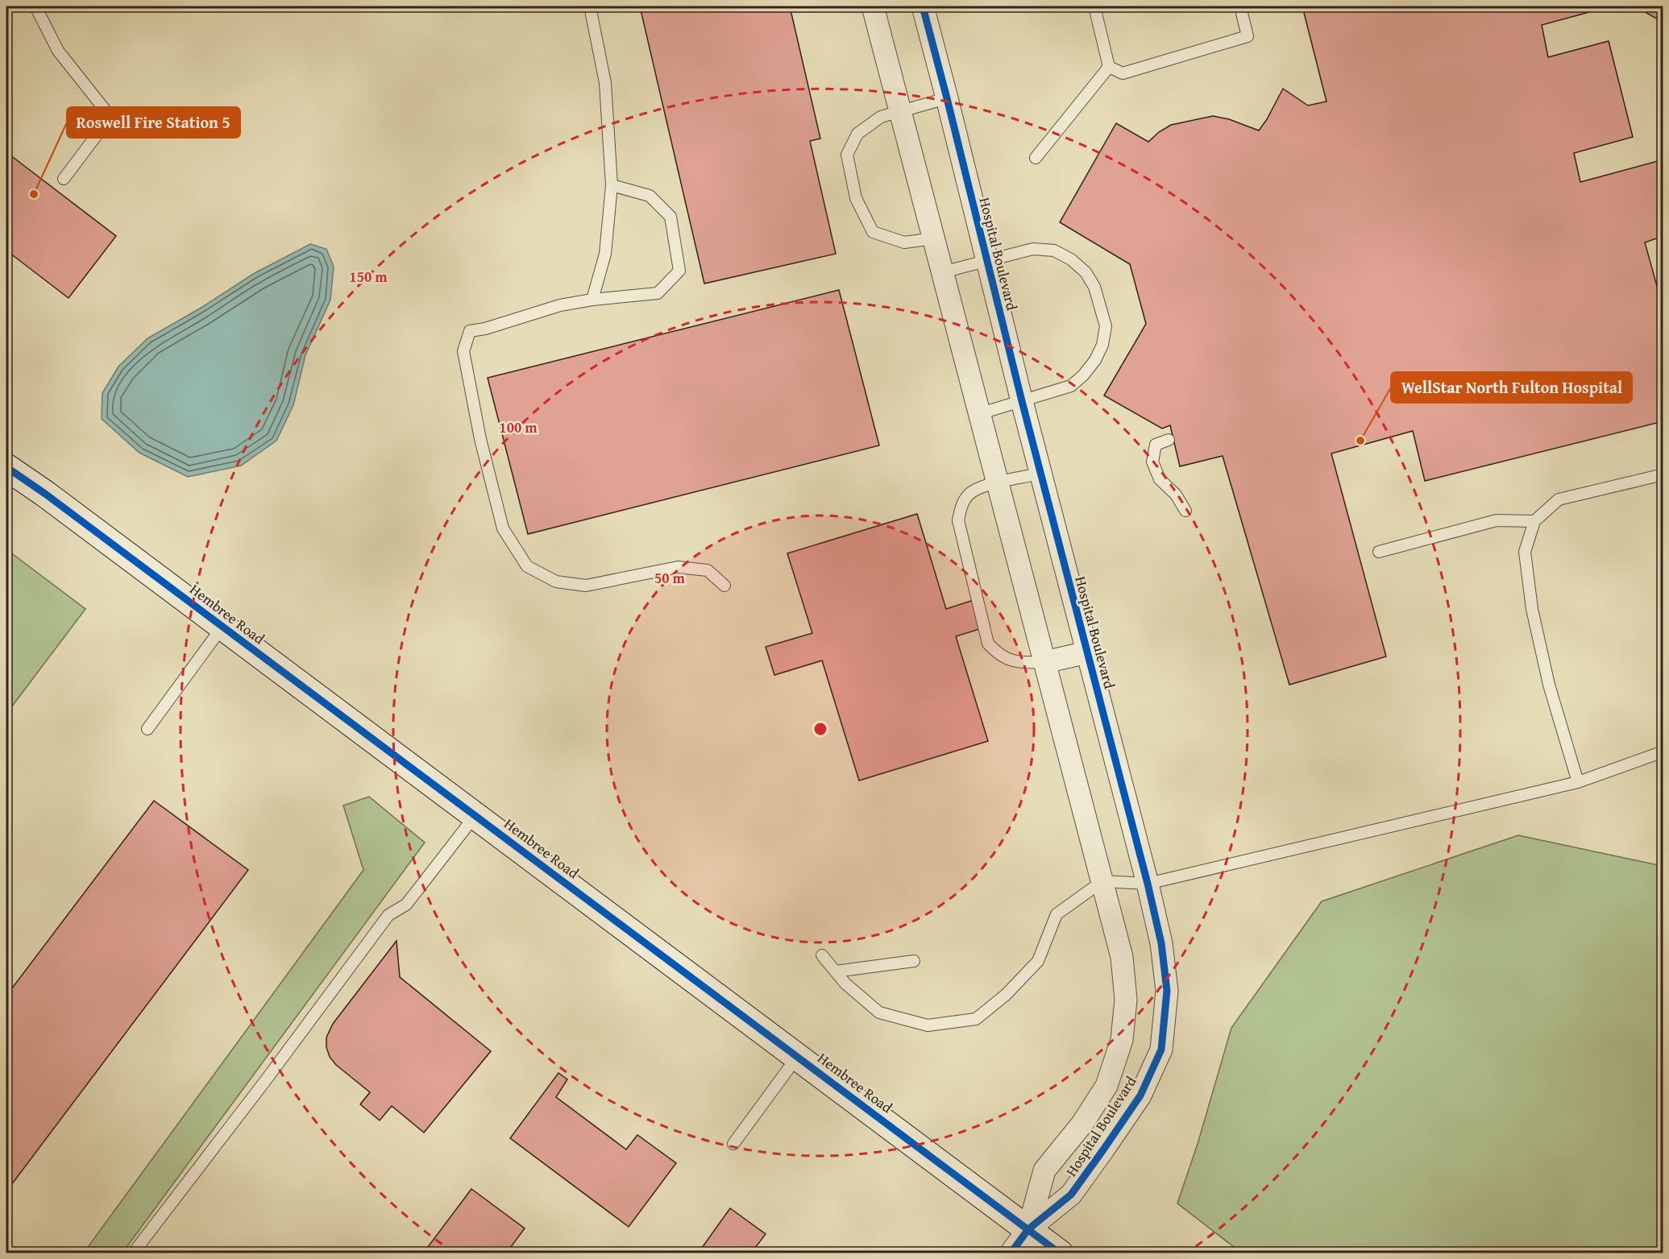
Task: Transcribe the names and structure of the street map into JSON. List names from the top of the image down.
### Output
{
  "streets": {
    "street": ["Hospital Boulevard", "Hembree Road"]
  },
  "crossings": [
    ["Hospital Boulevard", "Hembree Road"]
  ],
  "places": ["Roswell Fire Station 5", "WellStar North Fulton Hospital"],
  "rings": ["150 m", "100 m", "50 m"]
}
